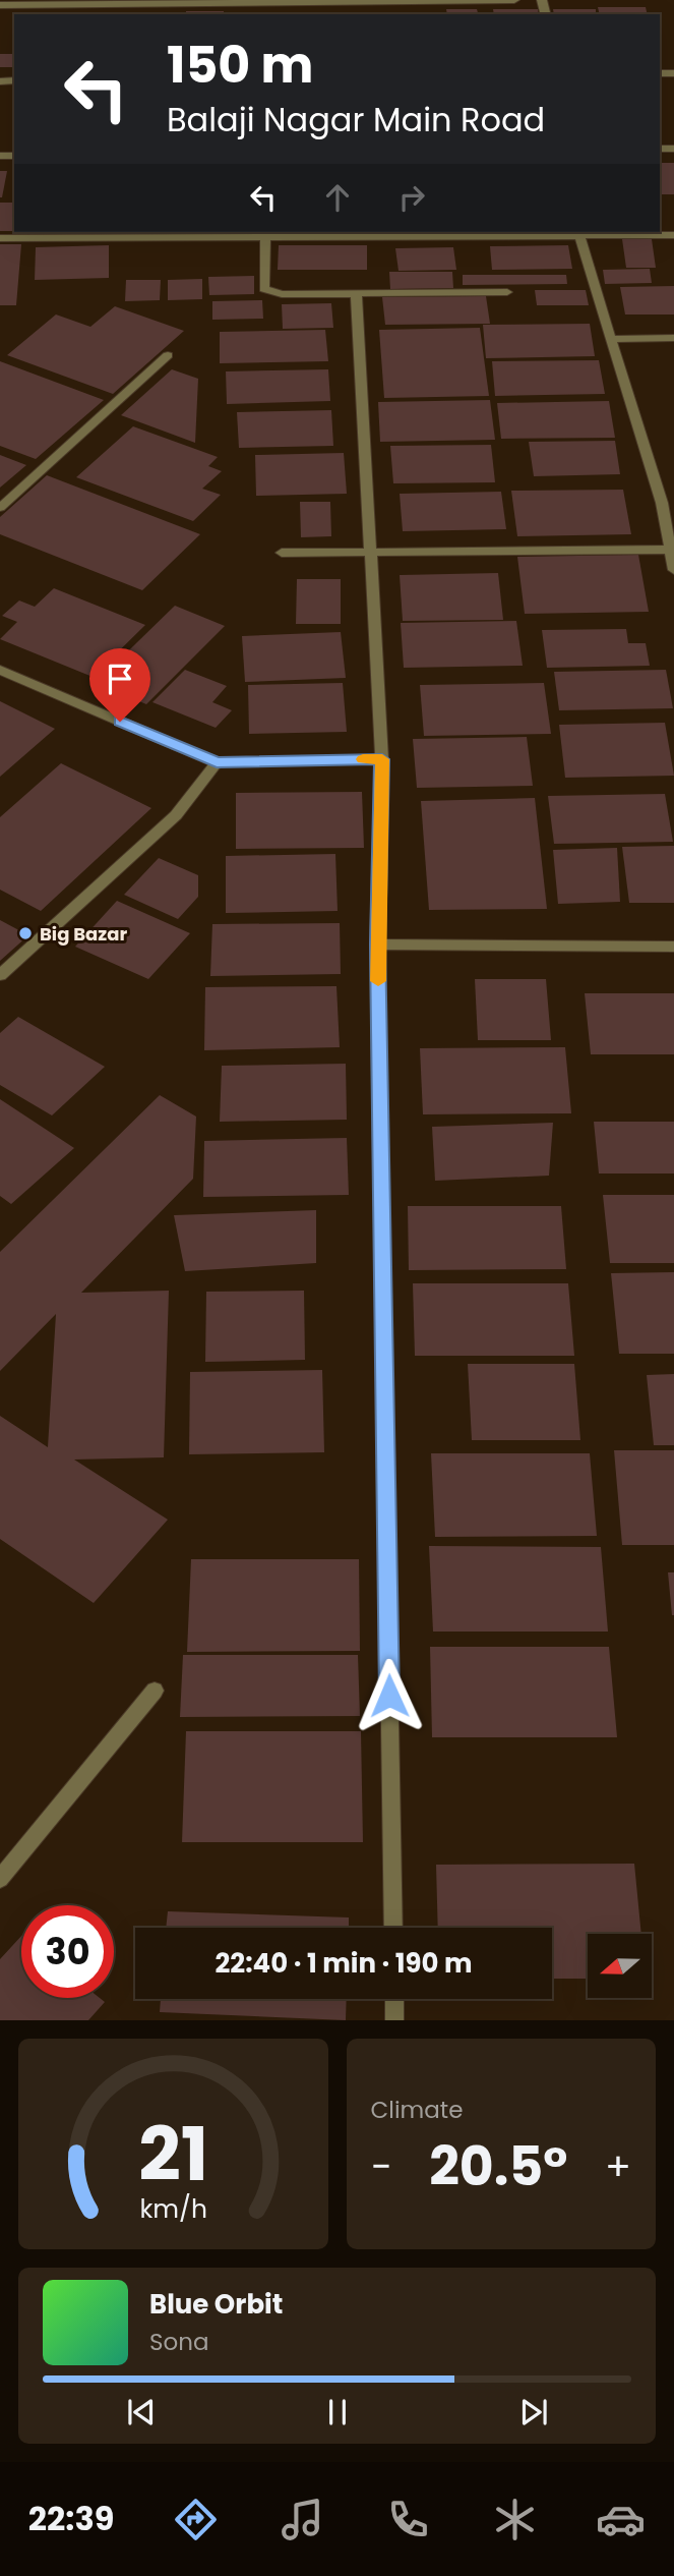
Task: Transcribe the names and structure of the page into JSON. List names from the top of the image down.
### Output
{
  "places": ["Big Bazar"],
  "north": "left",
  "page": {
    "turn": ["150 m", "Balaji Nagar Main Road"],
    "limit": "30",
    "trip": "22:40 · 1 min · 190 m",
    "tile": "Climate",
    "heat": ["−", "20.5°", "+"],
    "song": ["Blue Orbit", "Sona"],
    "tabs": "22:39",
    "gauge": ["21", "km/h"]
  }
}
